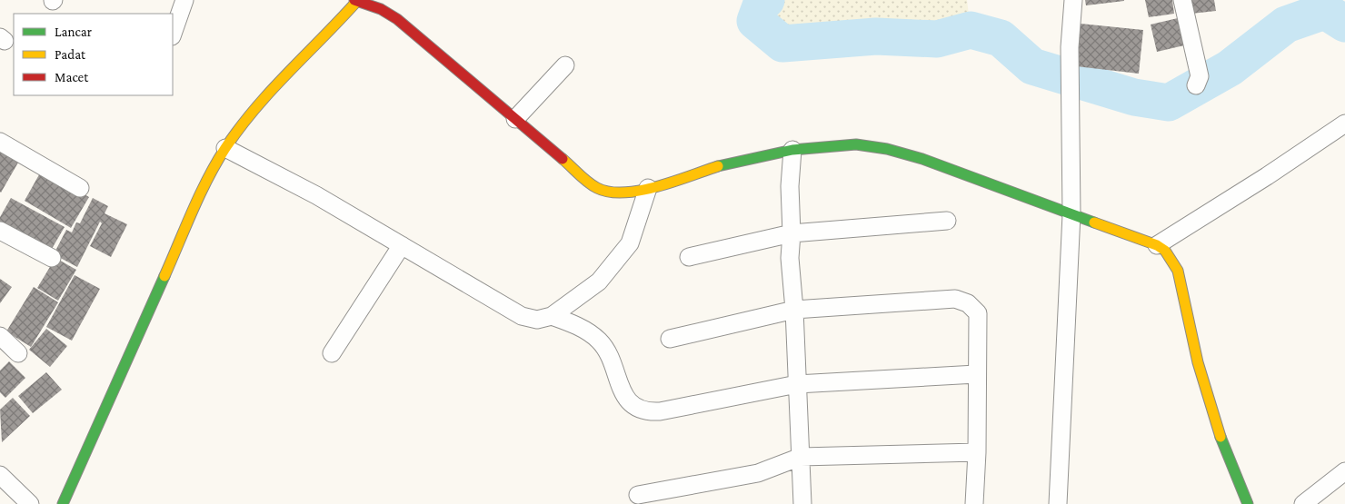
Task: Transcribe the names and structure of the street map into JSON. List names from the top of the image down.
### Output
{
  "legend": ["Lancar", "Padat", "Macet"]
}
